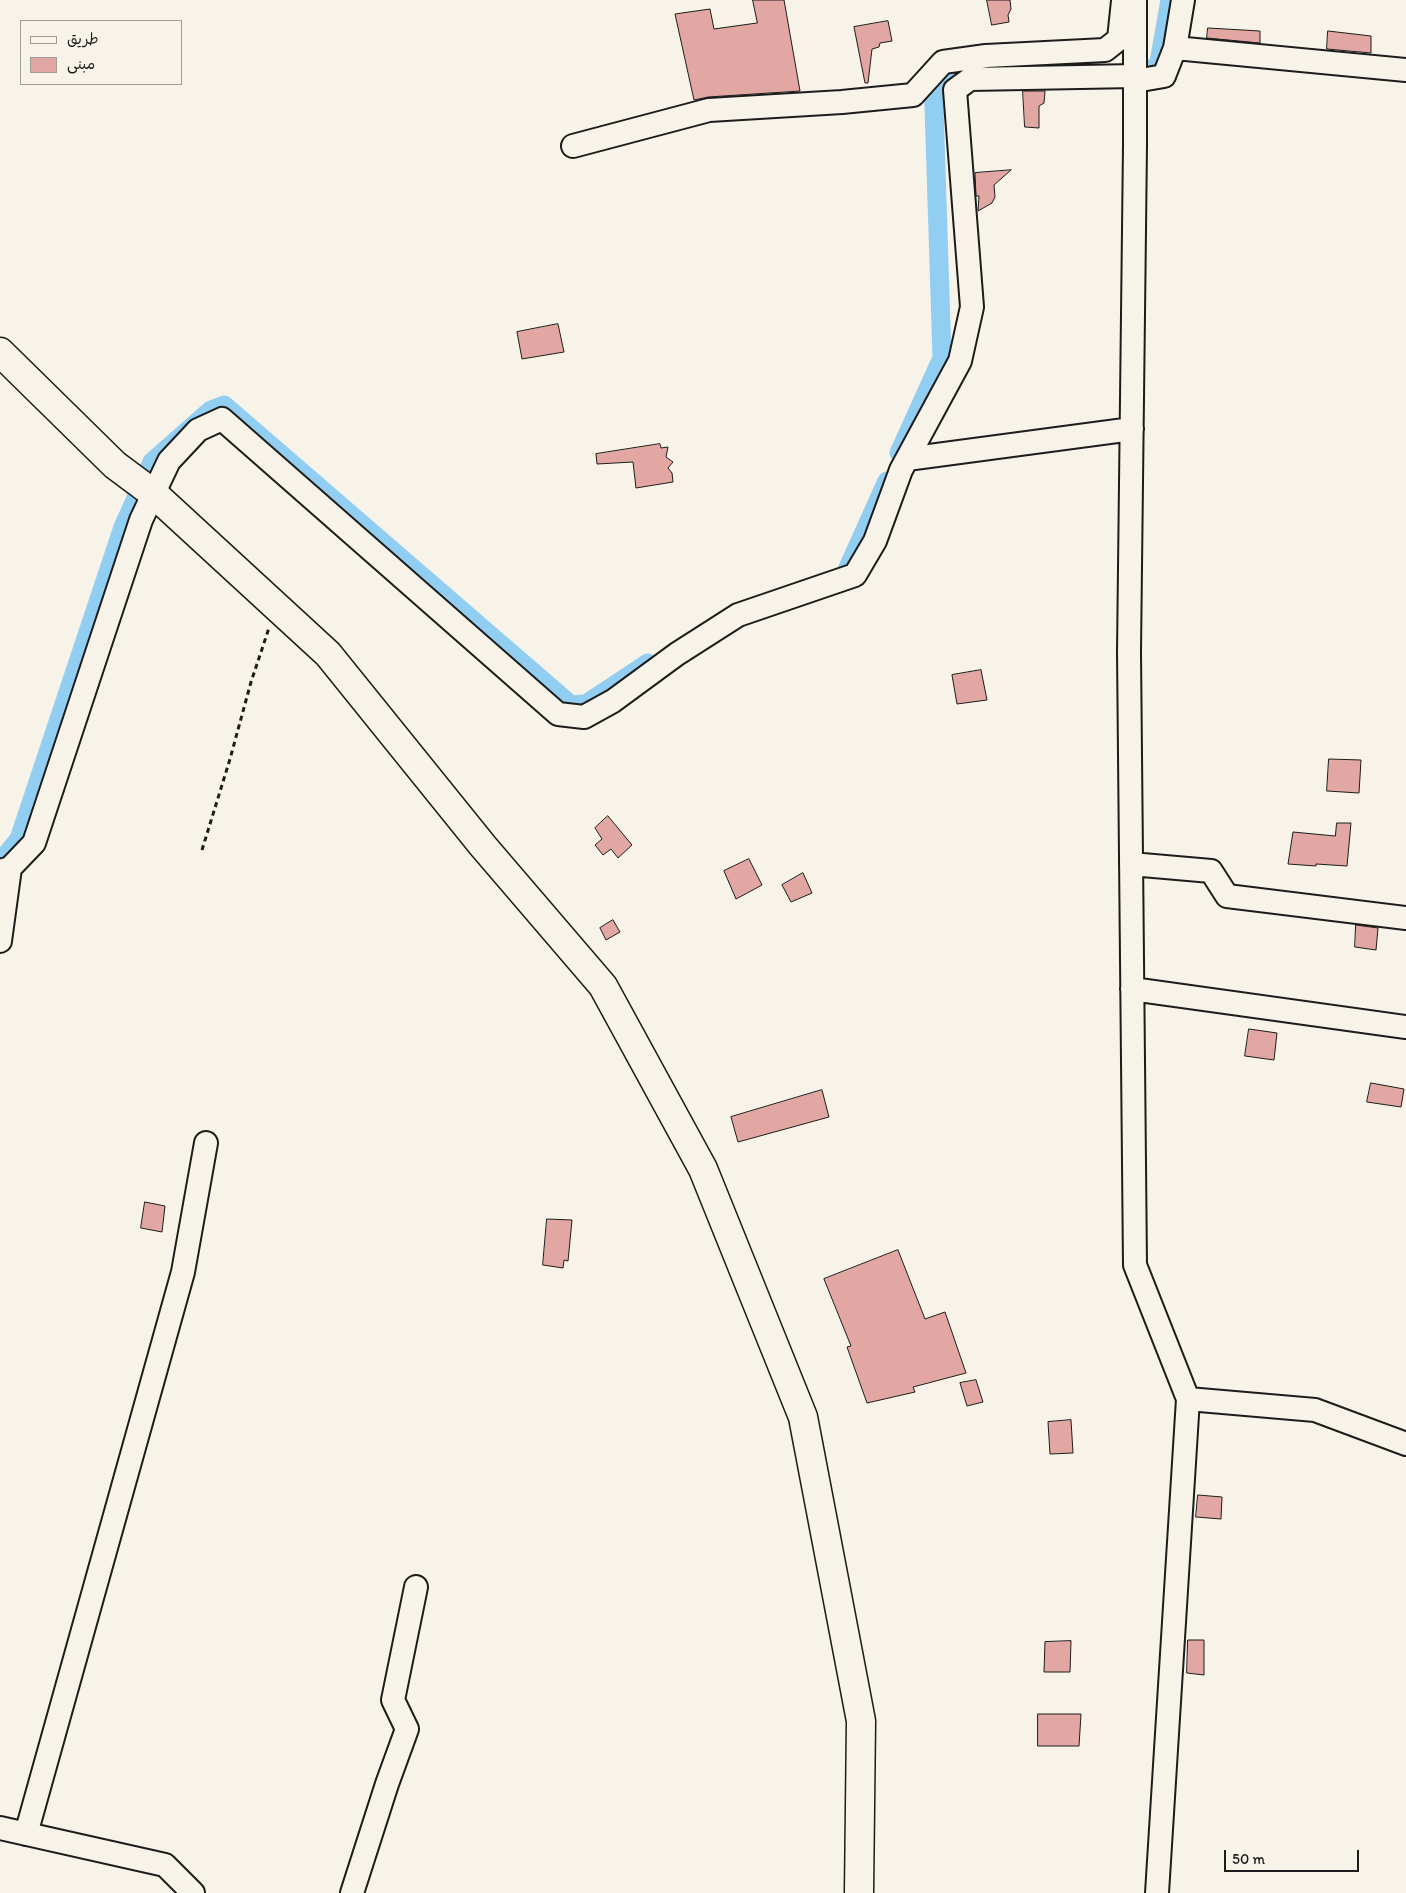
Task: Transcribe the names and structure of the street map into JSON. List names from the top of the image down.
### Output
{
  "legend": ["طريق", "مبنى"],
  "scale_bar": "50 m"
}
